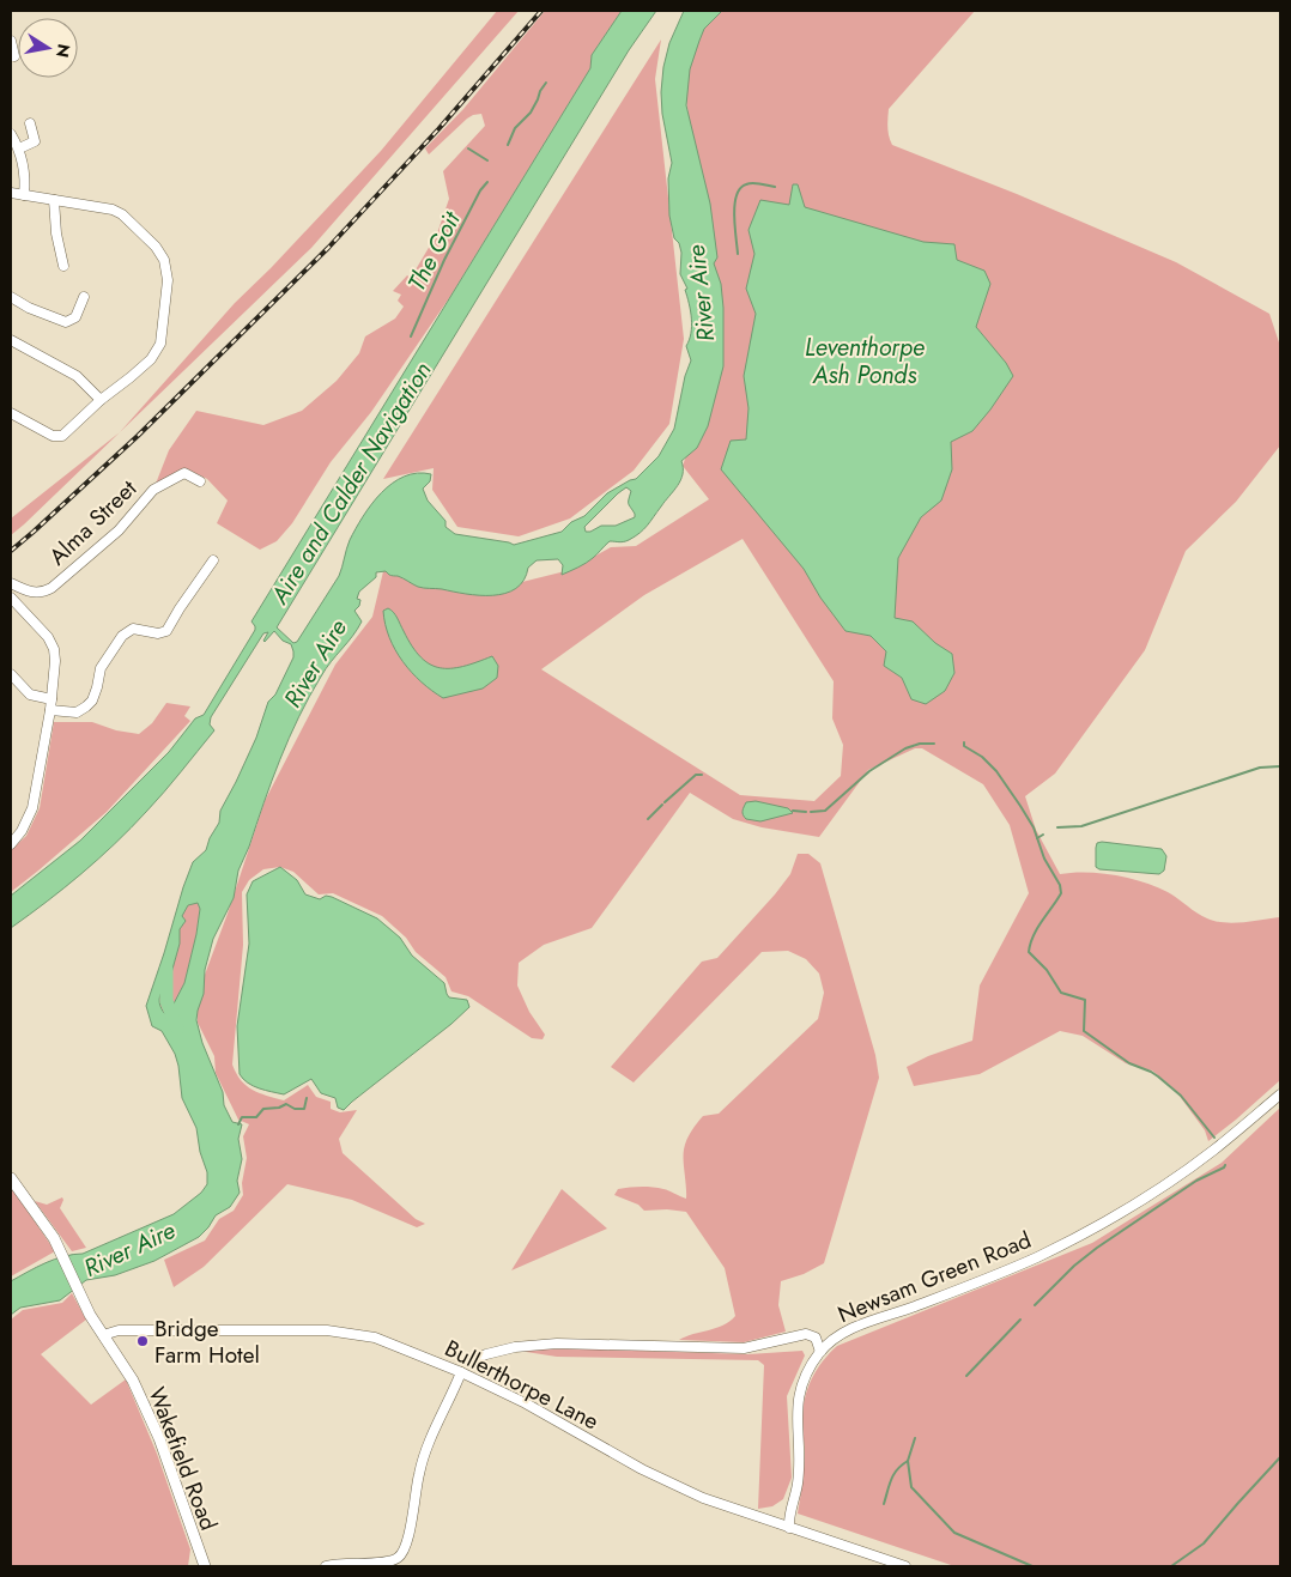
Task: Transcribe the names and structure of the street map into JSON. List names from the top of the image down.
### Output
{
  "streets": {
    "main road": ["Wakefield Road"],
    "street": ["Alma Street", "Newsam Green Road", "Bullerthorpe Lane"]
  },
  "crossings": [
    ["Bullerthorpe Lane", "Wakefield Road"]
  ],
  "water": [
    "The Goit",
    "River Aire",
    "Leventhorpe Ash Ponds",
    "Aire and Calder Navigation"
  ],
  "places": ["Bridge Farm Hotel"],
  "north": "right"
}
